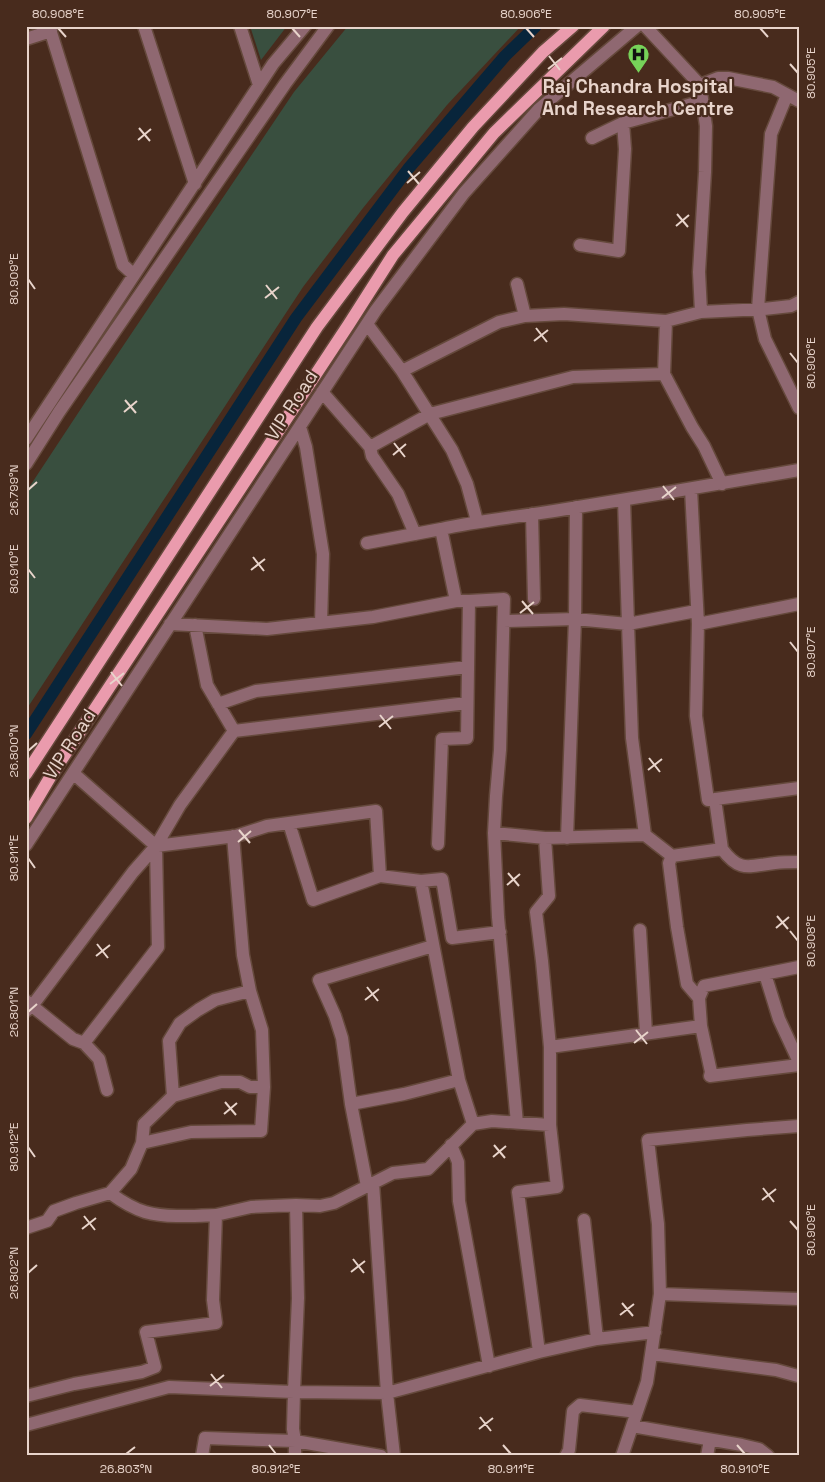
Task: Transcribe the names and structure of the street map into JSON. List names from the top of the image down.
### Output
{
  "streets": {
    "main road": ["VIP Road"]
  },
  "places": {
    "hospital": ["Raj Chandra Hospital And Research Centre"]
  },
  "coordinates": [
    "80.908°E",
    "80.907°E",
    "80.906°E",
    "80.905°E",
    "80.909°E",
    "26.799°N",
    "80.910°E",
    "26.800°N",
    "80.911°E",
    "26.801°N",
    "80.912°E",
    "26.802°N",
    "26.803°N"
  ]
}
